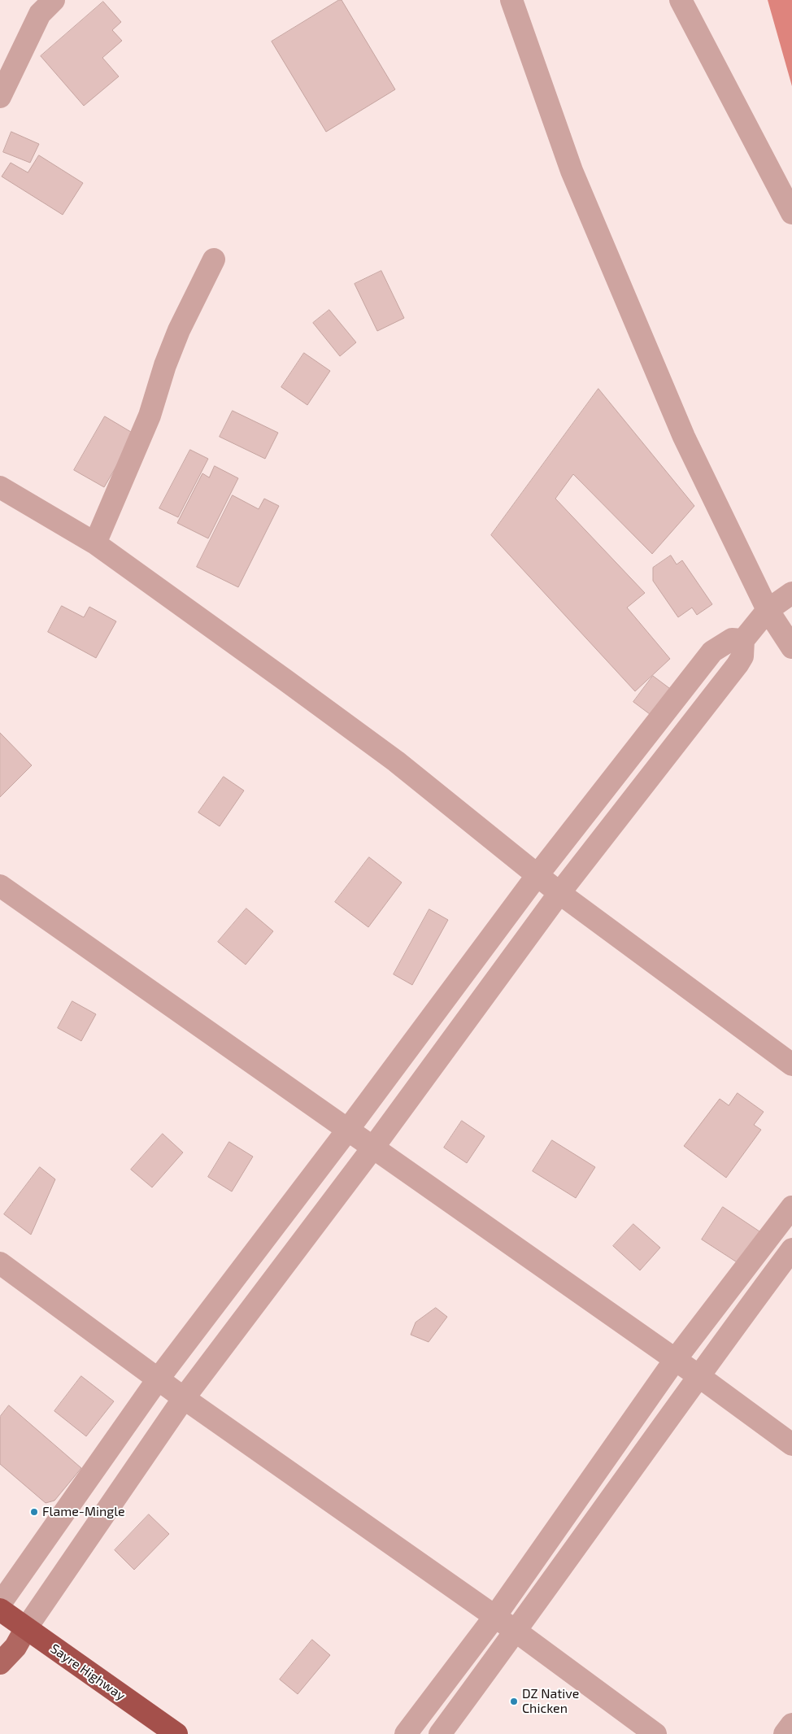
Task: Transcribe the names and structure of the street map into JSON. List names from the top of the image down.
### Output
{
  "streets": {
    "highway": ["Sayre Highway"]
  },
  "places": ["Flame-Mingle", "DZ Native Chicken"]
}
